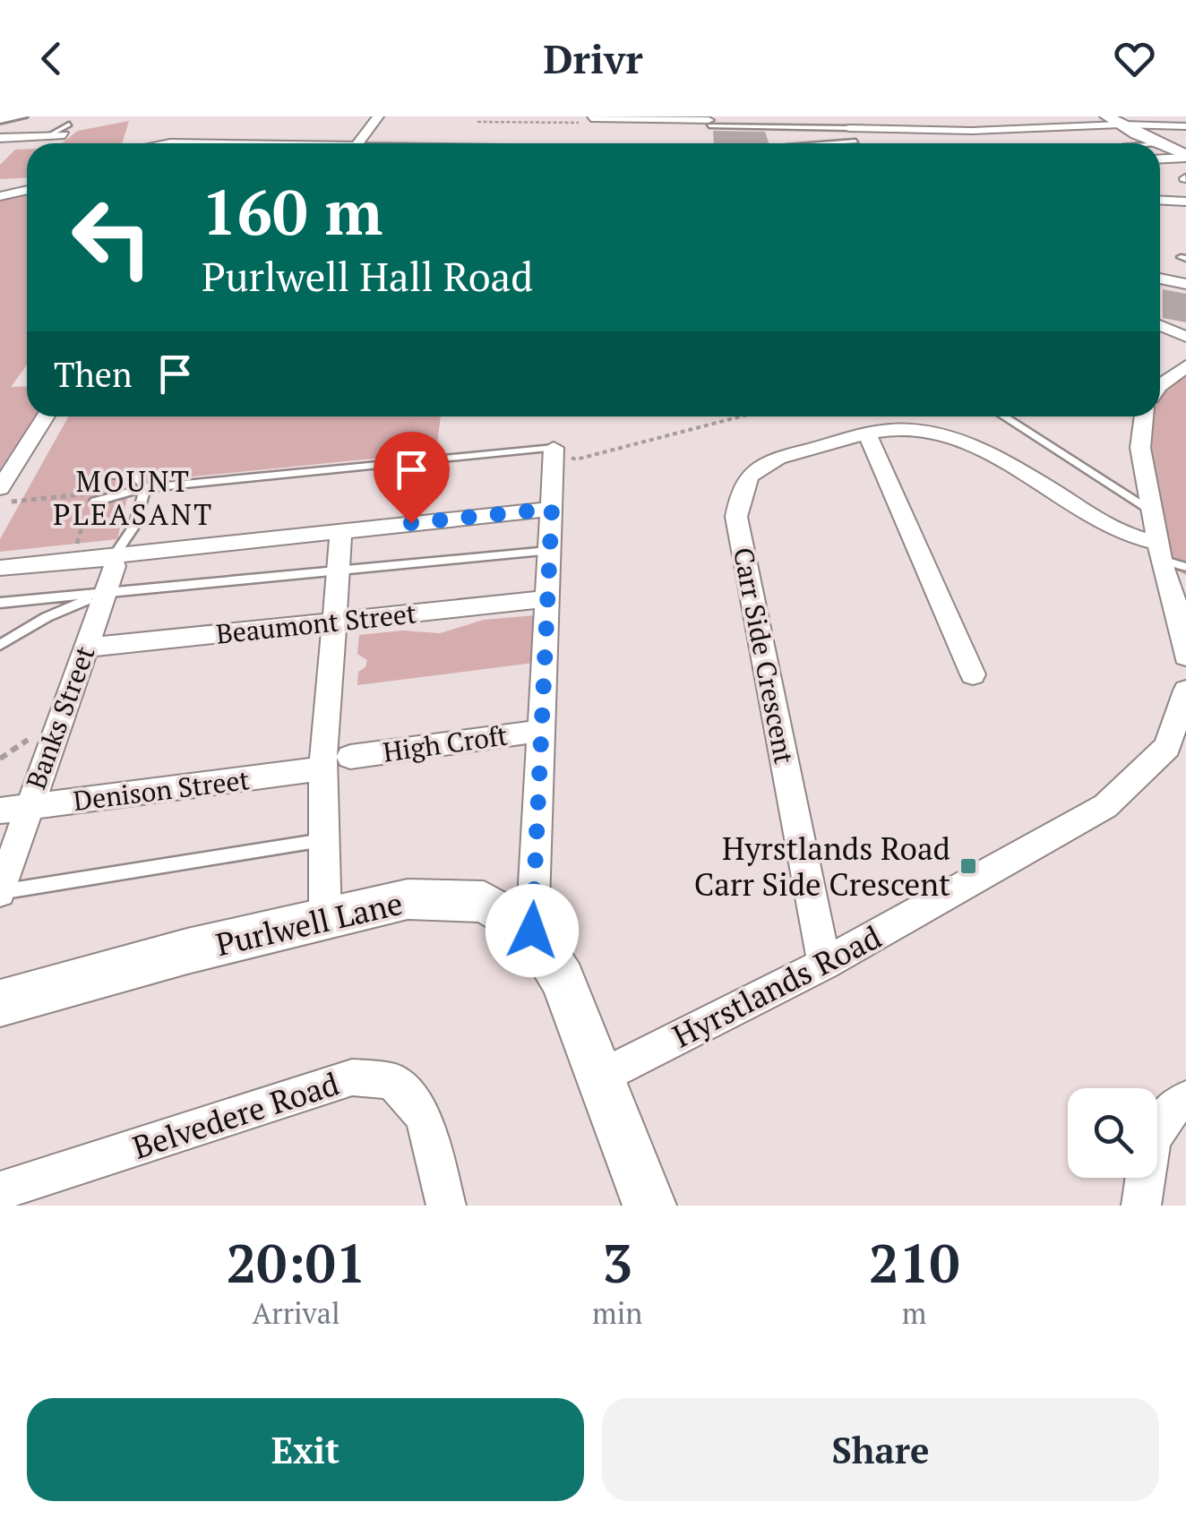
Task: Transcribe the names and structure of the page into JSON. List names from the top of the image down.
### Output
{
  "streets": {
    "street": [
      "Beaumont Street",
      "Carr Side Crescent",
      "Banks Street",
      "High Croft",
      "Denison Street",
      "Purlwell Lane",
      "Hyrstlands Road",
      "Belvedere Road"
    ]
  },
  "crossings": [
    ["Beaumont Street", "Banks Street"],
    ["Carr Side Crescent", "Hyrstlands Road"],
    ["Banks Street", "Denison Street"],
    ["Purlwell Lane", "Hyrstlands Road"]
  ],
  "districts": ["MOUNT PLEASANT"],
  "places": {
    "transit": ["Hyrstlands Road Carr Side Crescent"]
  },
  "page": {
    "header": "Drivr",
    "turn": ["160 m", "Purlwell Hall Road"],
    "then": "Then",
    "eta": [
      "20:01",
      "Arrival",
      "3",
      "min",
      "210",
      "m"
    ],
    "buttons": ["Exit", "Share"]
  }
}
